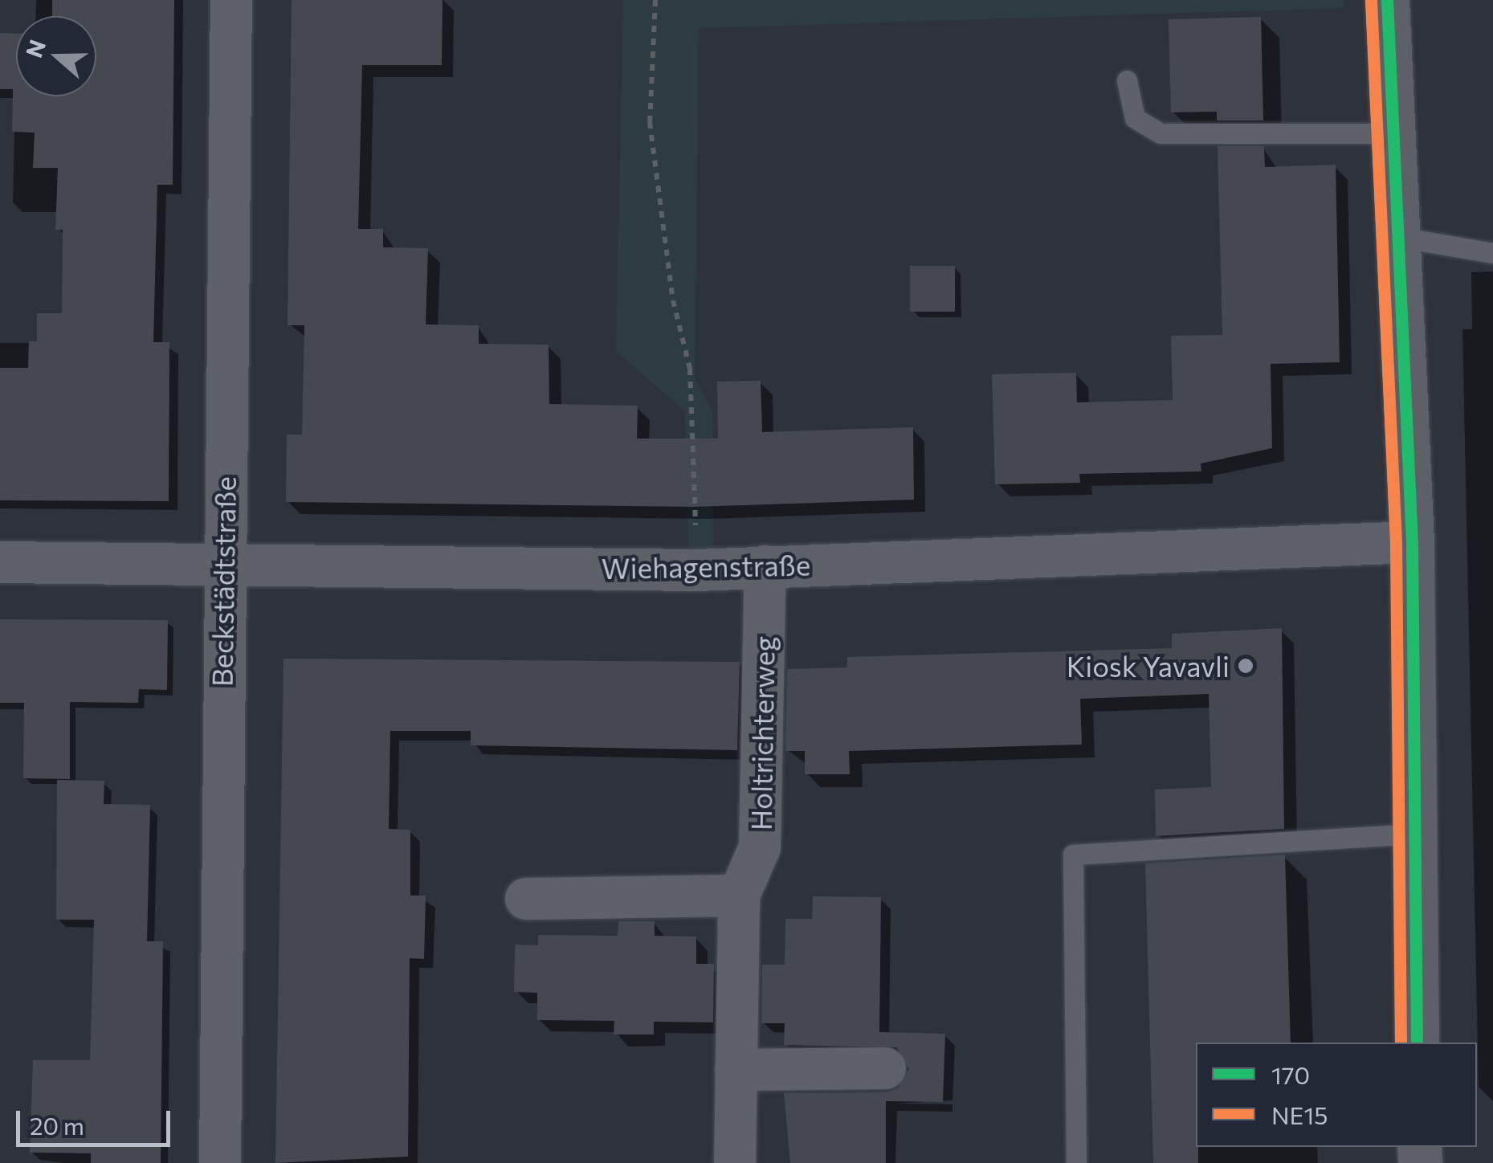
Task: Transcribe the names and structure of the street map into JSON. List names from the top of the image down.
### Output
{
  "streets": {
    "street": ["Wiehagenstraße", "Beckstädtstraße", "Holtrichterweg"]
  },
  "crossings": [
    ["Wiehagenstraße", "Beckstädtstraße"],
    ["Wiehagenstraße", "Holtrichterweg"]
  ],
  "places": ["Kiosk Yavavli"],
  "lines": ["transit line 170", "transit line NE15"],
  "legend": ["170", "NE15"],
  "scale_bar": "20 m",
  "north": "left"
}
